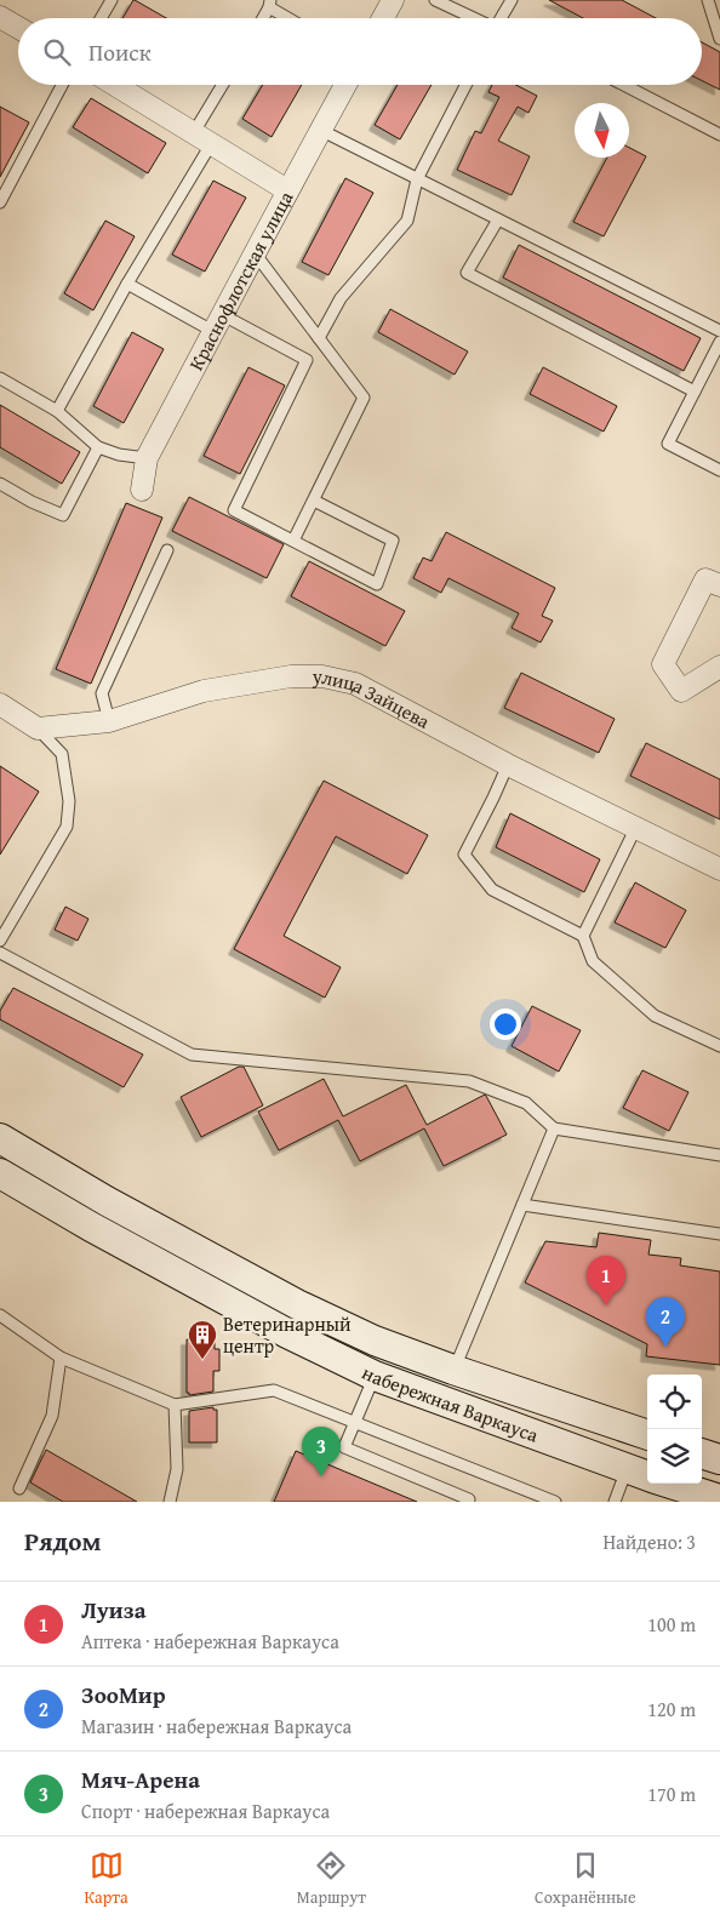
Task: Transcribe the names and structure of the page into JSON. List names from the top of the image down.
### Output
{
  "streets": {
    "main road": ["набережная Варкауса"],
    "street": ["Краснофлотская улица", "улица Зайцева"]
  },
  "places": {
    "building": ["Ветеринарный центр"]
  },
  "north": "bottom",
  "page": {
    "search": "Поиск",
    "pins": ["1", "2", "3"],
    "heading": ["Рядом", "Найдено: 3"],
    "list": [
      {
        "mark": "1",
        "name": "Луиза",
        "note": "Аптека · набережная Варкауса",
        "value": "100 m"
      },
      {
        "mark": "2",
        "name": "ЗооМир",
        "note": "Магазин · набережная Варкауса",
        "value": "120 m"
      },
      {
        "mark": "3",
        "name": "Мяч-Арена",
        "note": "Спорт · набережная Варкауса",
        "value": "170 m"
      }
    ],
    "nav": ["Карта", "Маршрут", "Сохранённые"]
  }
}
